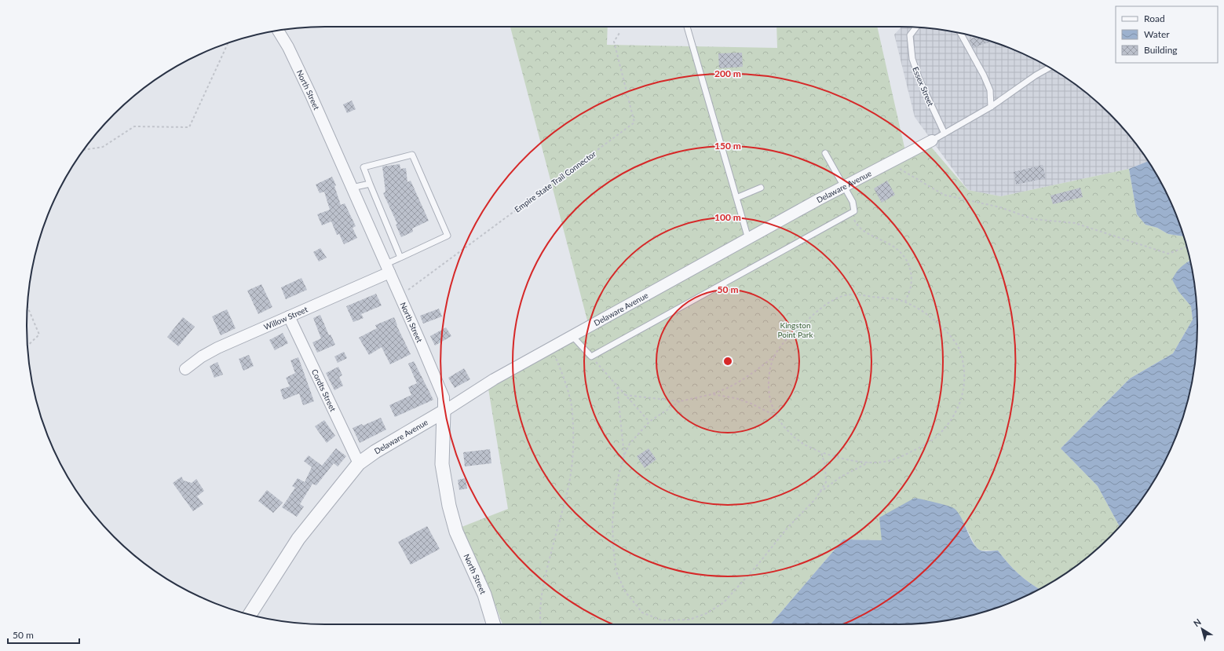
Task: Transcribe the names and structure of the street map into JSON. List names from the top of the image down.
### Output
{
  "streets": {
    "street": [
      "North Street",
      "Delaware Avenue",
      "Willow Street",
      "Cordts Street"
    ],
    "lane": ["Essex Street"],
    "path": ["Empire State Trail Connector"]
  },
  "crossings": [
    ["Essex Street", "Delaware Avenue"],
    ["North Street", "Empire State Trail Connector"],
    ["North Street", "Delaware Avenue"],
    ["North Street", "Willow Street"],
    ["Delaware Avenue", "Cordts Street"],
    ["Willow Street", "Cordts Street"]
  ],
  "parks": ["Kingston Point Park"],
  "legend": ["Road", "Water", "Building"],
  "scale_bar": "50 m",
  "north": "top left",
  "rings": [
    "200 m",
    "150 m",
    "100 m",
    "50 m"
  ]
}
